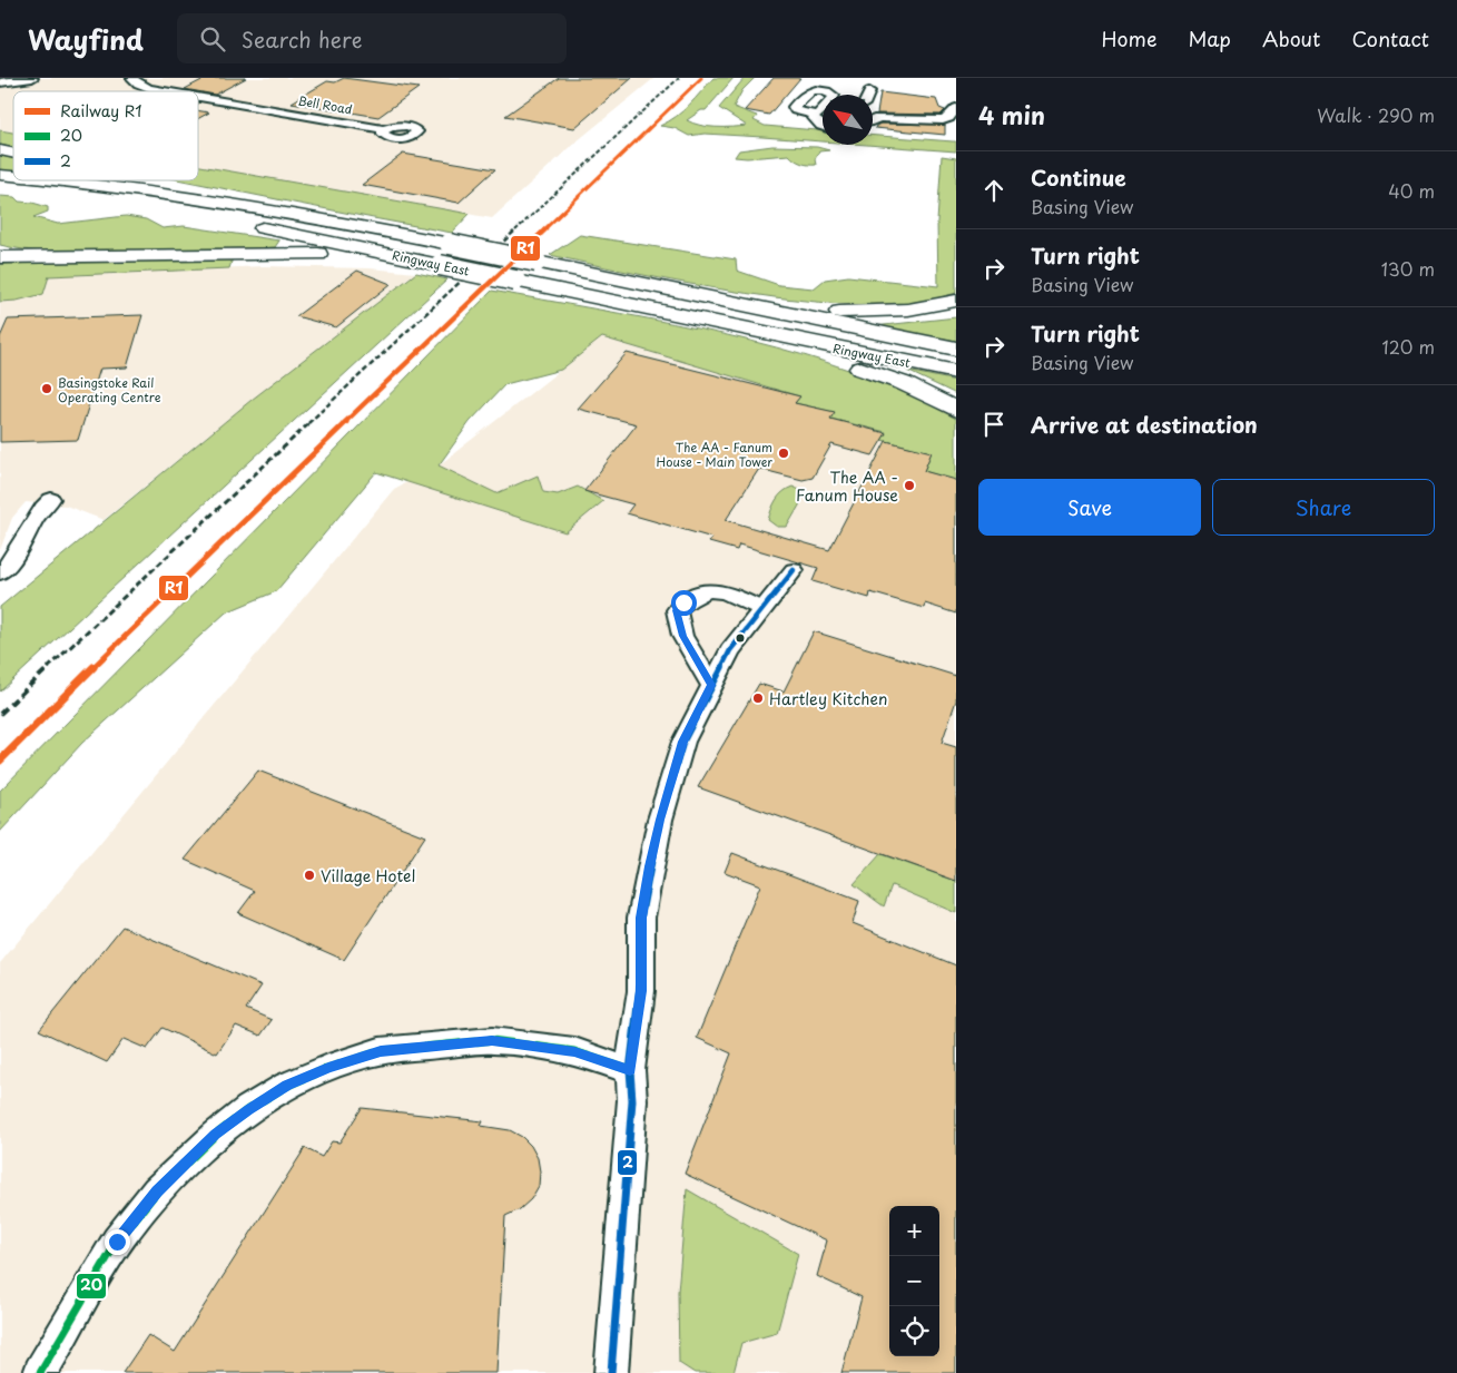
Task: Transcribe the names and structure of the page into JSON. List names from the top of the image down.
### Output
{
  "streets": {
    "highway": ["Ringway East"],
    "street": ["Bell Road"]
  },
  "places": [
    "Basingstoke Rail Operating Centre",
    "The AA - Fanum House - Main Tower",
    "The AA - Fanum House",
    "Hartley Kitchen",
    "Village Hotel"
  ],
  "lines": ["rail line R1", "transit line 2", "transit line 20"],
  "legend": ["Railway R1", "20", "2"],
  "north": "top left",
  "page": {
    "header": "Wayfind",
    "search": "Search here",
    "nav": [
      "Home",
      "Map",
      "About",
      "Contact"
    ],
    "heading": ["4 min", "Walk · 290 m"],
    "list": [
      ["Continue", "Basing View", "40 m"],
      ["Turn right", "Basing View", "130 m"],
      ["Turn right", "Basing View", "120 m"],
      "Arrive at destination"
    ],
    "buttons": ["Save", "Share"],
    "map_buttons": ["+", "−"]
  }
}
